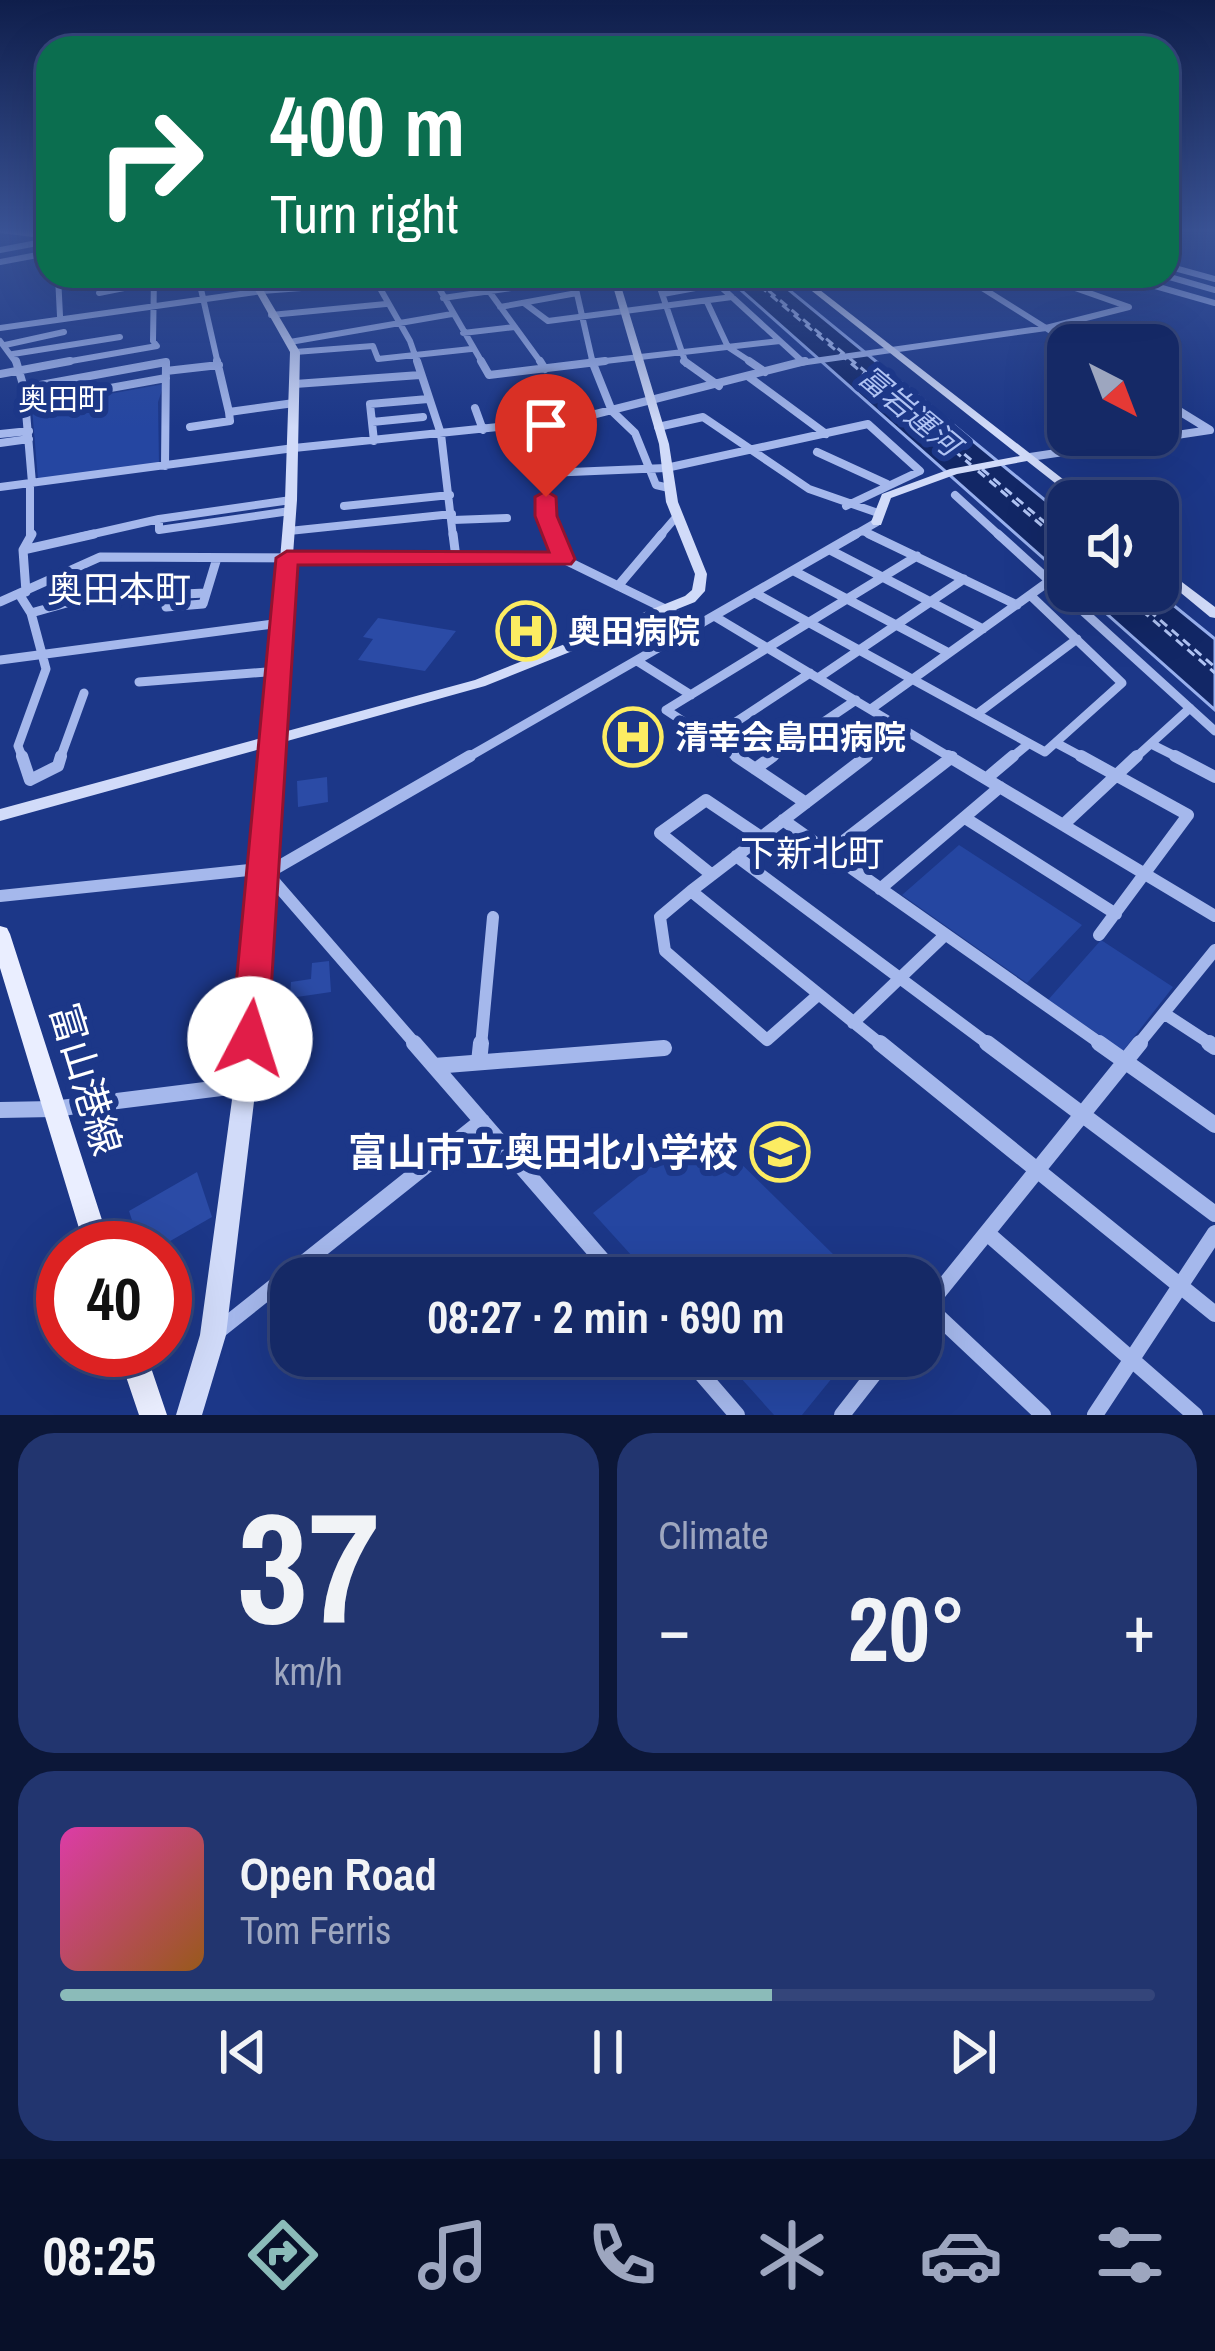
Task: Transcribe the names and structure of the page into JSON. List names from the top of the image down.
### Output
{
  "streets": {
    "main road": ["富山港線"]
  },
  "districts": ["奥田町", "奥田本町", "下新北町"],
  "water": ["富岩運河"],
  "places": {
    "hospital": ["奥田病院", "清幸会島田病院"],
    "school or university": ["富山市立奥田北小学校"]
  },
  "north": "bottom right",
  "page": {
    "turn": ["400 m", "Turn right"],
    "limit": "40",
    "trip": "08:27 · 2 min · 690 m",
    "tile": [
      ["37", "km/h"],
      "Climate"
    ],
    "heat": ["−", "20°", "+"],
    "song": ["Open Road", "Tom Ferris"],
    "tabs": "08:25"
  }
}
